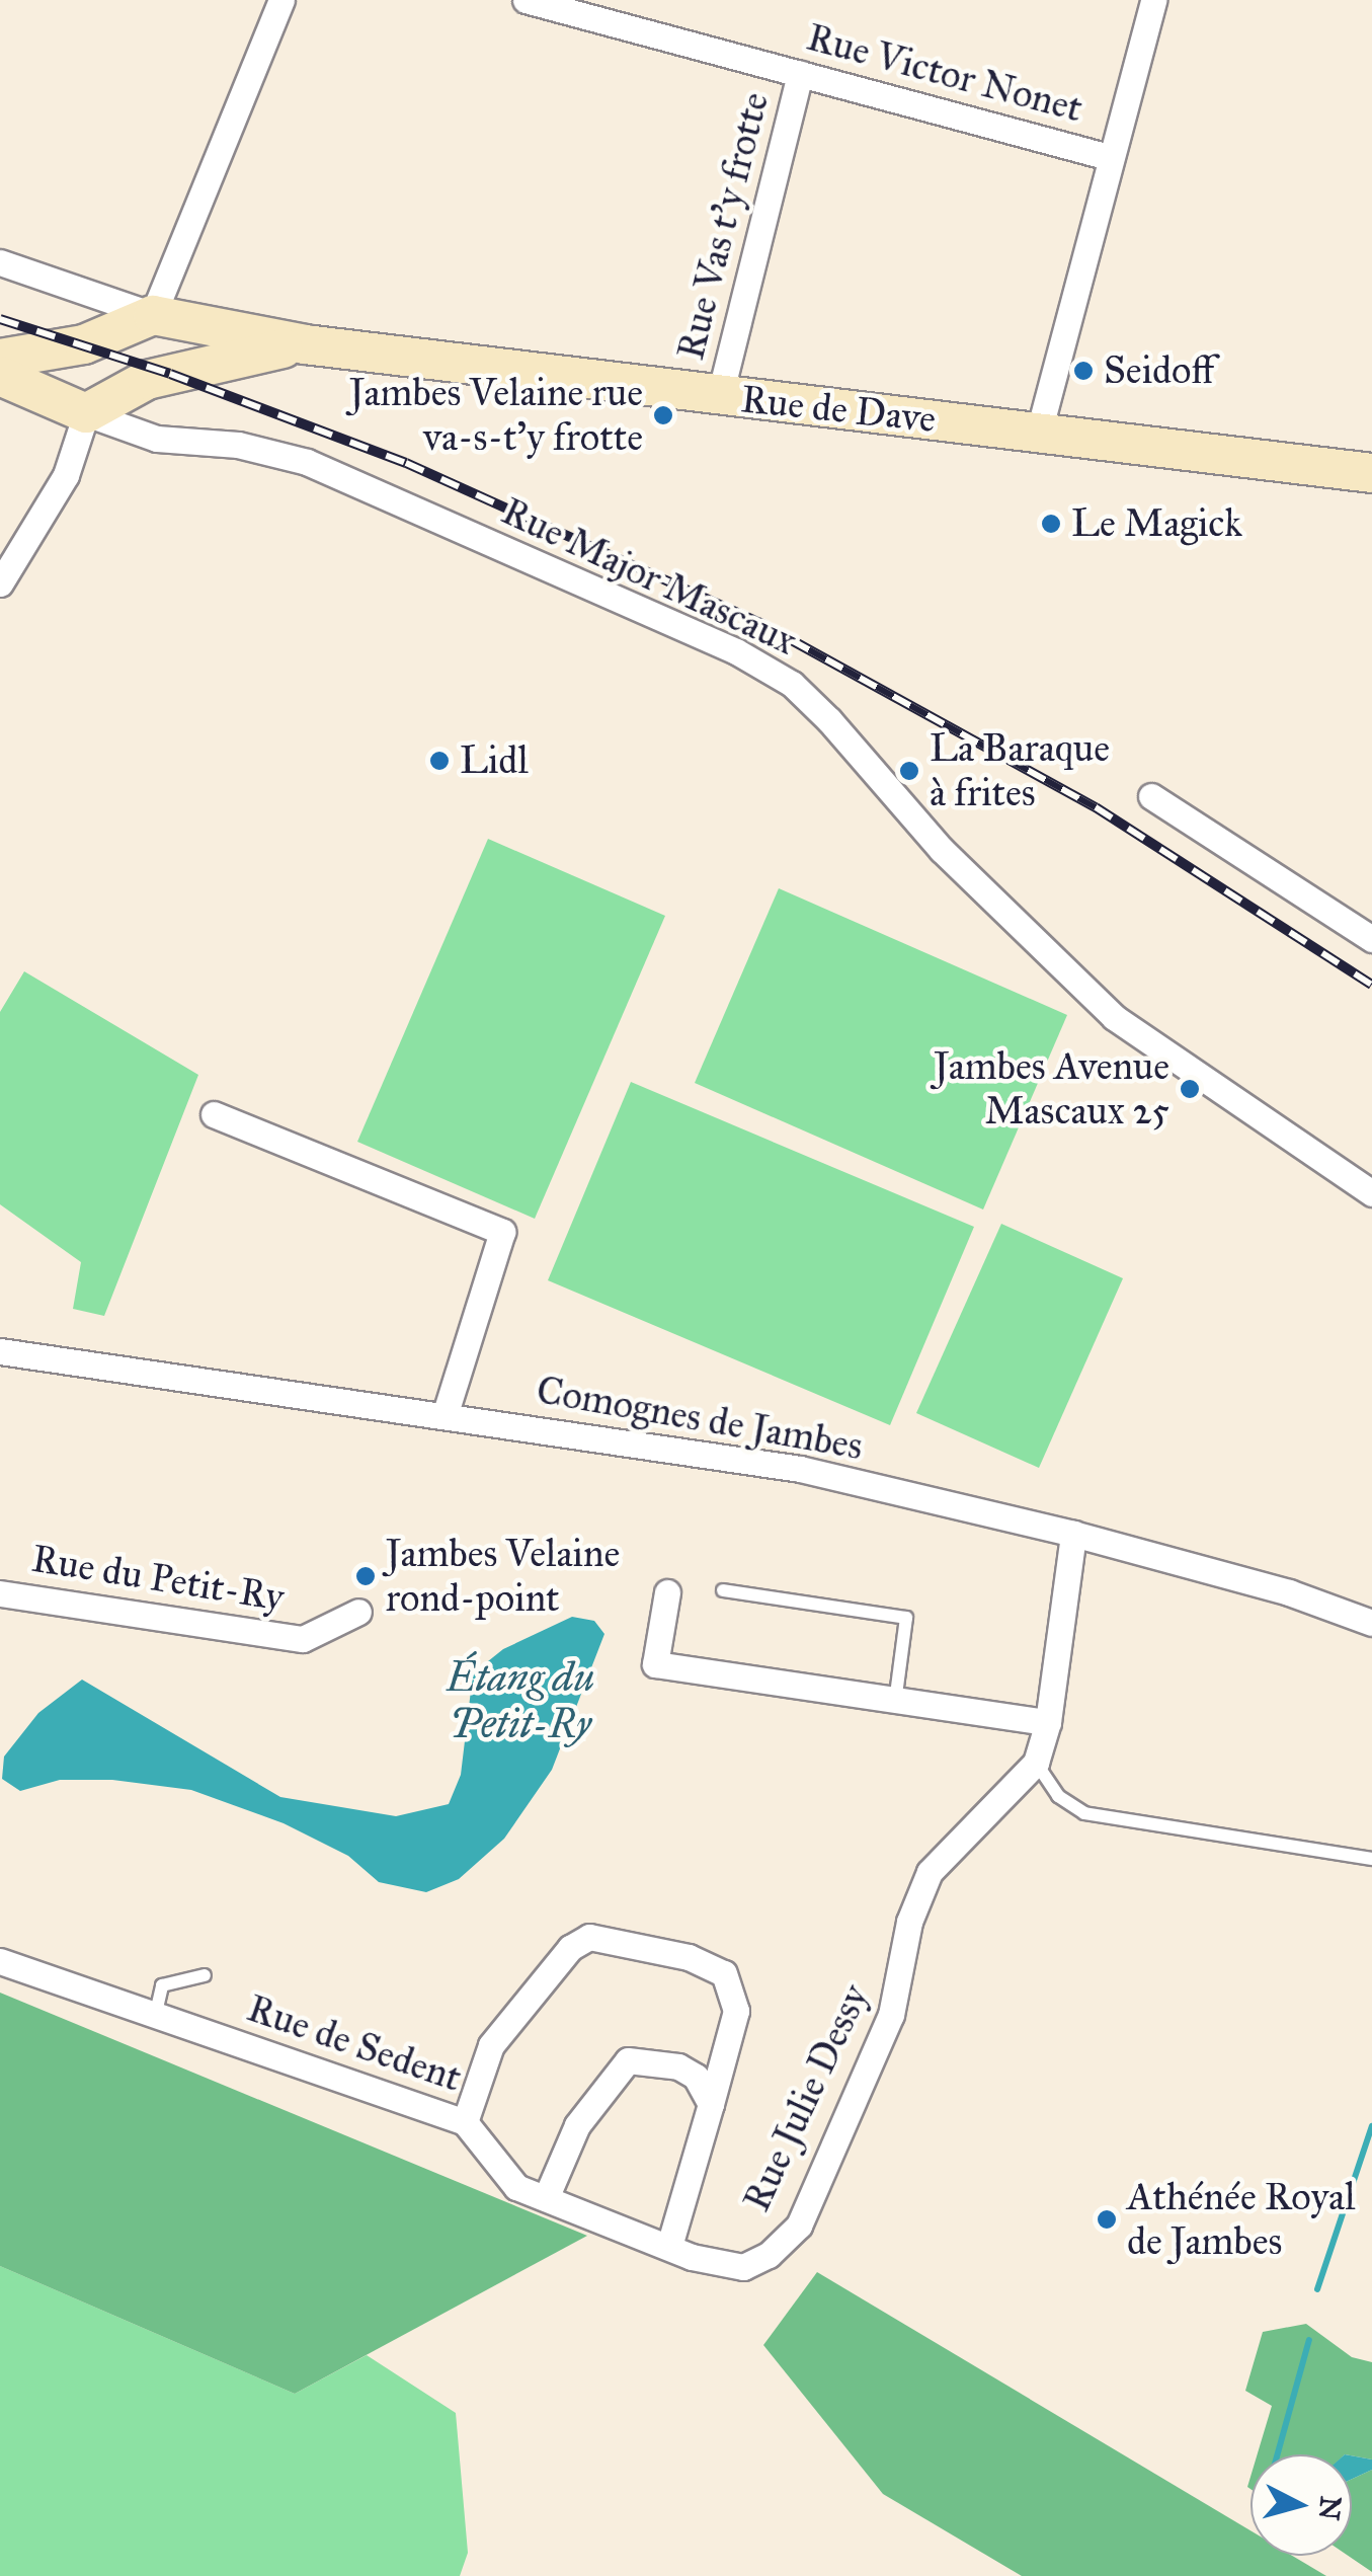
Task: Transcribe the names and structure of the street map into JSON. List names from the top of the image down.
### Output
{
  "streets": {
    "main road": ["Rue de Dave"],
    "street": [
      "Rue Victor Nonet",
      "Rue Vas t'y frotte",
      "Rue Major Mascaux",
      "Comognes de Jambes",
      "Rue du Petit-Ry",
      "Rue de Sedent",
      "Rue Julie Dessy"
    ]
  },
  "crossings": [
    ["Rue Victor Nonet", "Rue Vas t'y frotte"],
    ["Rue Vas t'y frotte", "Rue de Dave"],
    ["Rue de Dave", "Rue Major Mascaux"],
    ["Comognes de Jambes", "Rue Julie Dessy"],
    ["Rue de Sedent", "Rue Julie Dessy"]
  ],
  "water": ["Étang du Petit-Ry"],
  "places": [
    "Seidoff",
    "Jambes Velaine rue va-s-t'y frotte",
    "Le Magick",
    "Lidl",
    "La Baraque à frites",
    "Jambes Avenue Mascaux 25",
    "Jambes Velaine rond-point",
    "Athénée Royal de Jambes"
  ],
  "north": "right"
}
